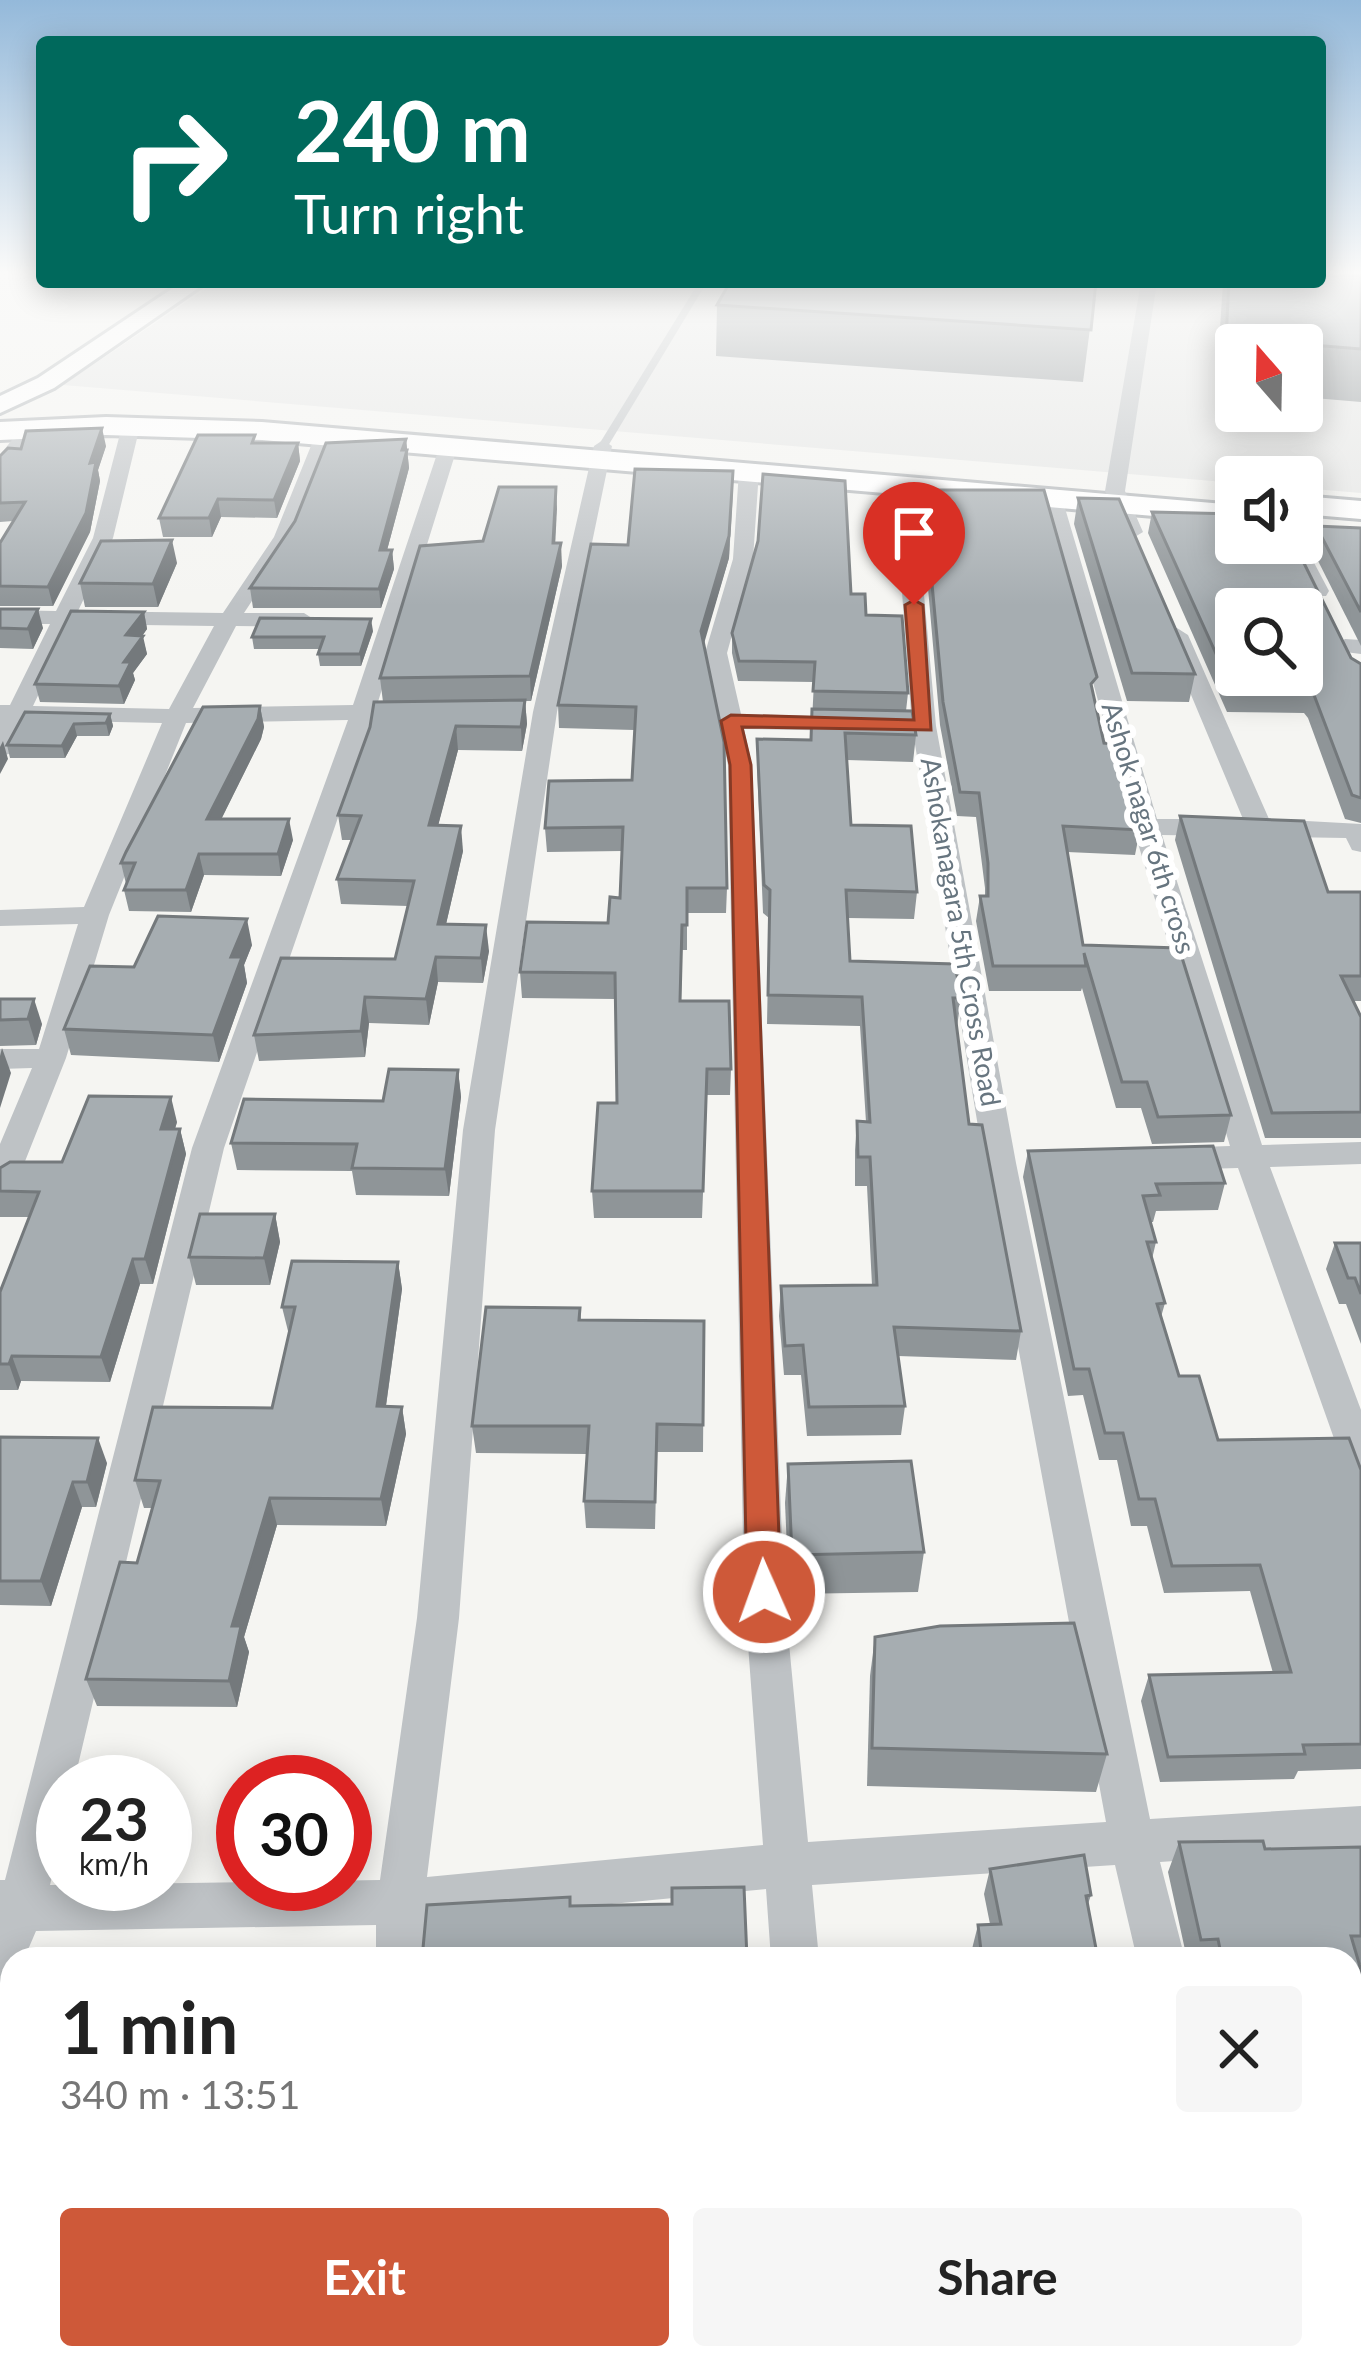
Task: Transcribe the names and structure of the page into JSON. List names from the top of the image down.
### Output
{
  "streets": {
    "street": ["Ashok nagar 6th cross", "Ashokanagara 5th Cross Road"]
  },
  "north": "top",
  "page": {
    "turn": ["240 m", "Turn right"],
    "speed": "23 km/h",
    "limit": "30",
    "heading": ["1 min", "340 m · 13:51"],
    "buttons": ["Exit", "Share"]
  }
}
